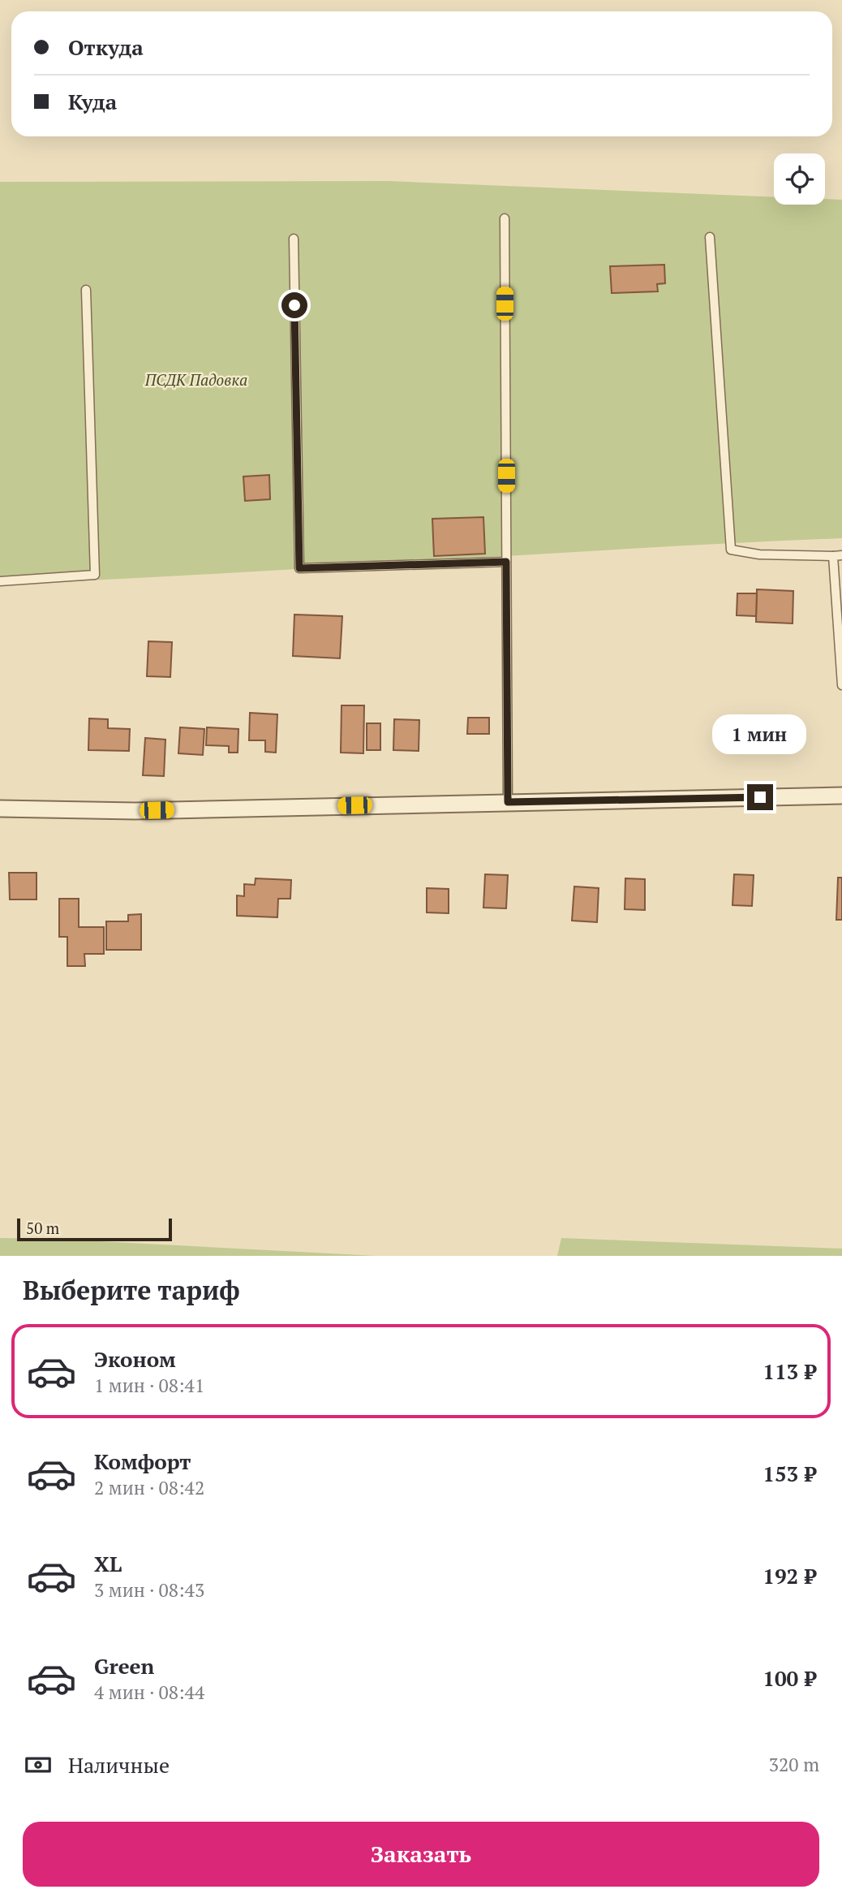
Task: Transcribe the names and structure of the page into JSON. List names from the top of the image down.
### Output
{
  "parks": ["ПСДК Падовка"],
  "scale_bar": "50 m",
  "page": {
    "banner": ["Откуда", "Куда"],
    "bubble": "1 мин",
    "scale": "50 m",
    "heading": "Выберите тариф",
    "list": [
      {
        "name": "Эконом",
        "note": "1 мин · 08:41",
        "value": "113 ₽"
      },
      {
        "name": "Комфорт",
        "note": "2 мин · 08:42",
        "value": "153 ₽"
      },
      {
        "name": "XL",
        "note": "3 мин · 08:43",
        "value": "192 ₽"
      },
      {
        "name": "Green",
        "note": "4 мин · 08:44",
        "value": "100 ₽"
      }
    ],
    "pay": ["Наличные", "320 m"],
    "buttons": "Заказать"
  }
}
